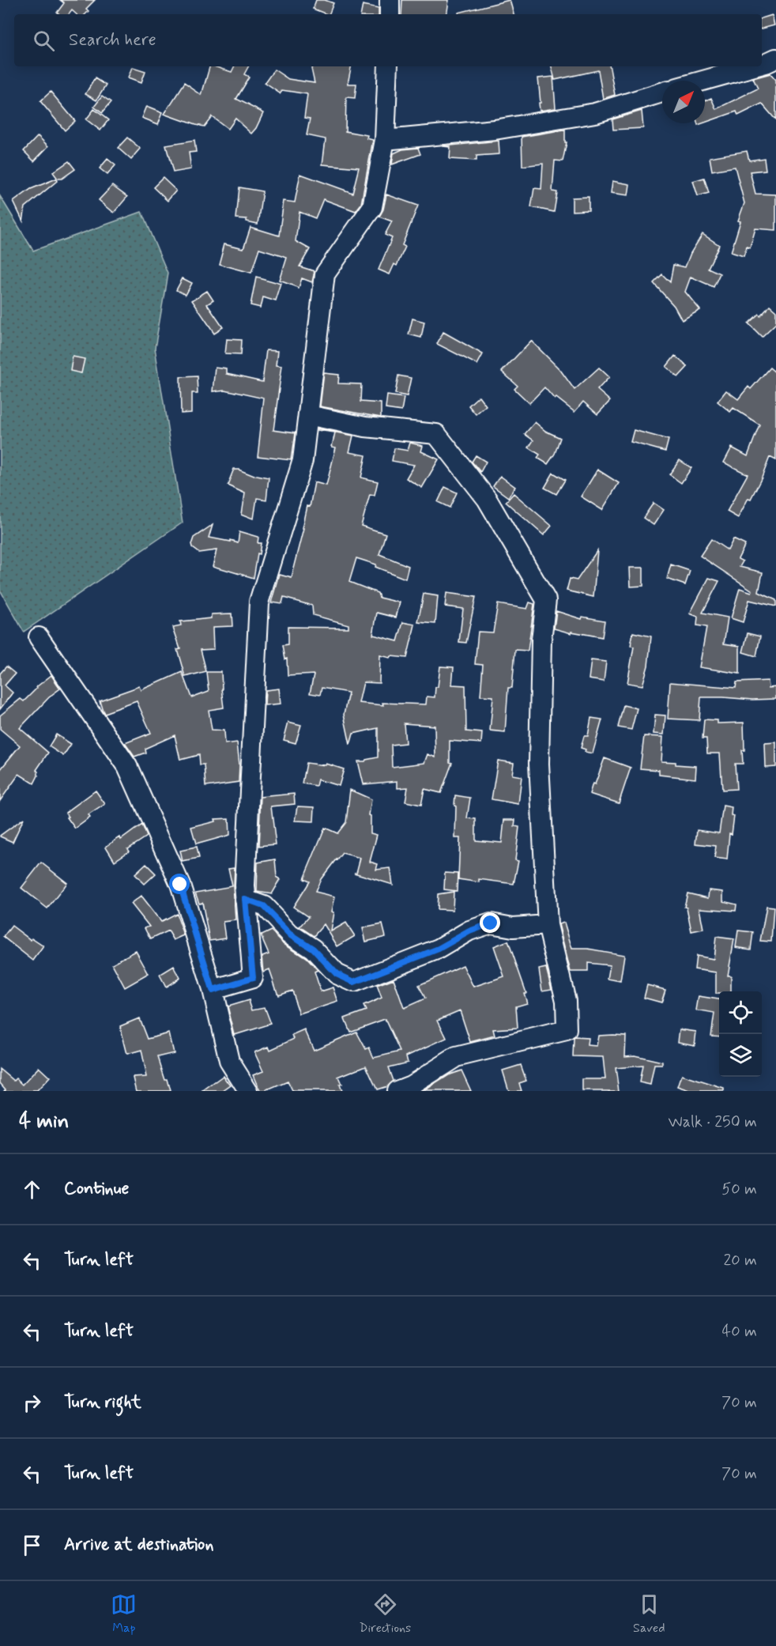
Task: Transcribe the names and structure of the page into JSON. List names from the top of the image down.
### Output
{
  "north": "top right",
  "page": {
    "search": "Search here",
    "heading": ["4 min", "Walk · 250 m"],
    "list": [
      ["Continue", "50 m"],
      ["Turn left", "20 m"],
      ["Turn left", "40 m"],
      ["Turn right", "70 m"],
      ["Turn left", "70 m"],
      "Arrive at destination"
    ],
    "nav": ["Map", "Directions", "Saved"]
  }
}
